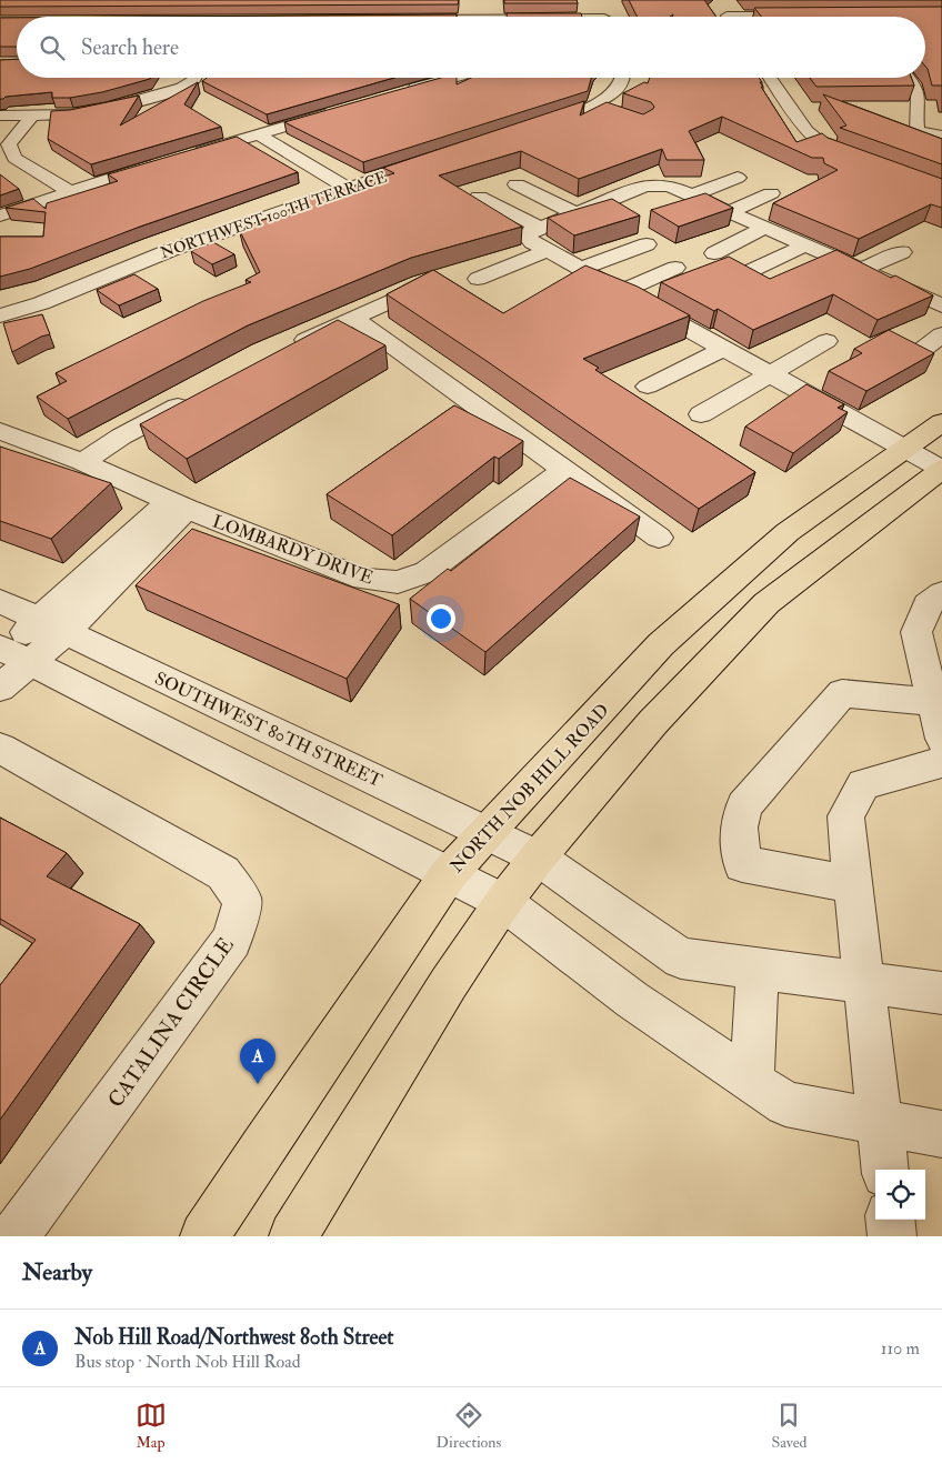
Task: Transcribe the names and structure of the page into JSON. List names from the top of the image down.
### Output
{
  "streets": {
    "main road": ["NORTH NOB HILL ROAD"],
    "street": [
      "NORTHWEST 100TH TERRACE",
      "LOMBARDY DRIVE",
      "SOUTHWEST 80TH STREET",
      "CATALINA CIRCLE"
    ]
  },
  "crossings": [
    ["SOUTHWEST 80TH STREET", "NORTH NOB HILL ROAD"]
  ],
  "page": {
    "search": "Search here",
    "pins": "A",
    "heading": "Nearby",
    "list": [
      {
        "mark": "A",
        "name": "Nob Hill Road/Northwest 80th Street",
        "note": "Bus stop · North Nob Hill Road",
        "value": "110 m"
      }
    ],
    "nav": ["Map", "Directions", "Saved"]
  }
}
